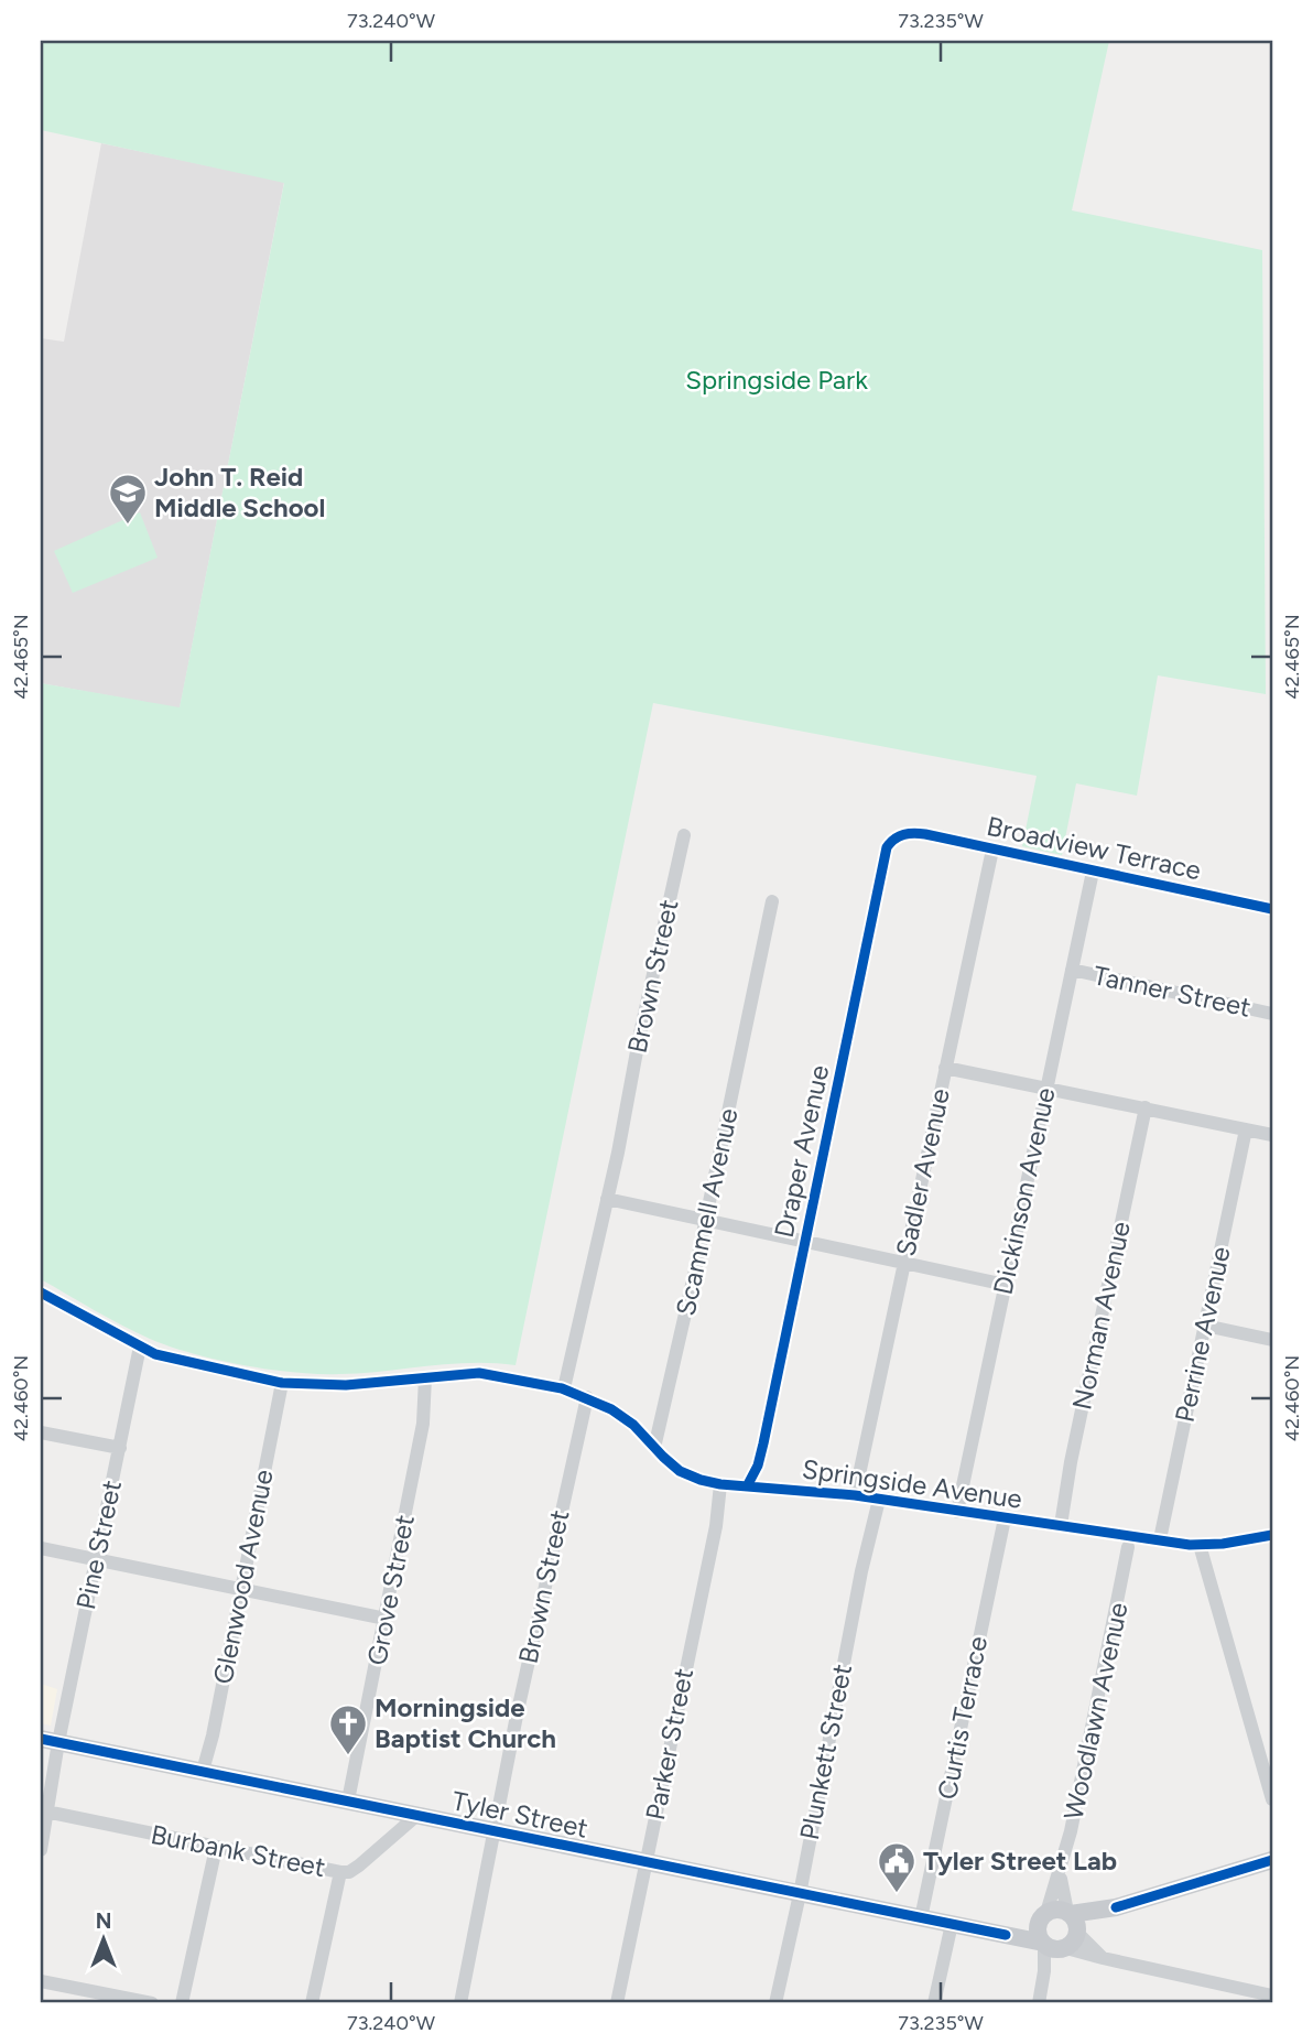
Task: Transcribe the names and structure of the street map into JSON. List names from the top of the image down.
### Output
{
  "streets": {
    "main road": ["Tyler Street"],
    "street": [
      "Broadview Terrace",
      "Brown Street",
      "Tanner Street",
      "Draper Avenue",
      "Sadler Avenue",
      "Dickinson Avenue",
      "Scammell Avenue",
      "Norman Avenue",
      "Perrine Avenue",
      "Springside Avenue",
      "Pine Street",
      "Glenwood Avenue",
      "Grove Street",
      "Woodlawn Avenue",
      "Curtis Terrace",
      "Parker Street",
      "Plunkett Street",
      "Burbank Street"
    ]
  },
  "crossings": [
    ["Broadview Terrace", "Draper Avenue"],
    ["Broadview Terrace", "Sadler Avenue"],
    ["Broadview Terrace", "Dickinson Avenue"],
    ["Brown Street", "Springside Avenue"],
    ["Brown Street", "Tyler Street"],
    ["Tanner Street", "Dickinson Avenue"],
    ["Draper Avenue", "Springside Avenue"],
    ["Sadler Avenue", "Springside Avenue"],
    ["Dickinson Avenue", "Springside Avenue"],
    ["Scammell Avenue", "Springside Avenue"],
    ["Norman Avenue", "Springside Avenue"],
    ["Perrine Avenue", "Springside Avenue"],
    ["Springside Avenue", "Pine Street"],
    ["Springside Avenue", "Glenwood Avenue"],
    ["Springside Avenue", "Grove Street"],
    ["Springside Avenue", "Curtis Terrace"],
    ["Springside Avenue", "Parker Street"],
    ["Springside Avenue", "Plunkett Street"],
    ["Pine Street", "Tyler Street"],
    ["Pine Street", "Burbank Street"],
    ["Glenwood Avenue", "Tyler Street"],
    ["Grove Street", "Tyler Street"],
    ["Woodlawn Avenue", "Tyler Street"],
    ["Curtis Terrace", "Tyler Street"],
    ["Parker Street", "Tyler Street"],
    ["Plunkett Street", "Tyler Street"],
    ["Tyler Street", "Burbank Street"]
  ],
  "parks": ["Springside Park"],
  "places": {
    "school or university": ["John T. Reid Middle School"],
    "church": ["Morningside Baptist Church"],
    "public building": ["Tyler Street Lab"]
  },
  "north": "top",
  "coordinates": [
    "73.240°W",
    "73.235°W",
    "42.465°N",
    "42.460°N"
  ]
}
